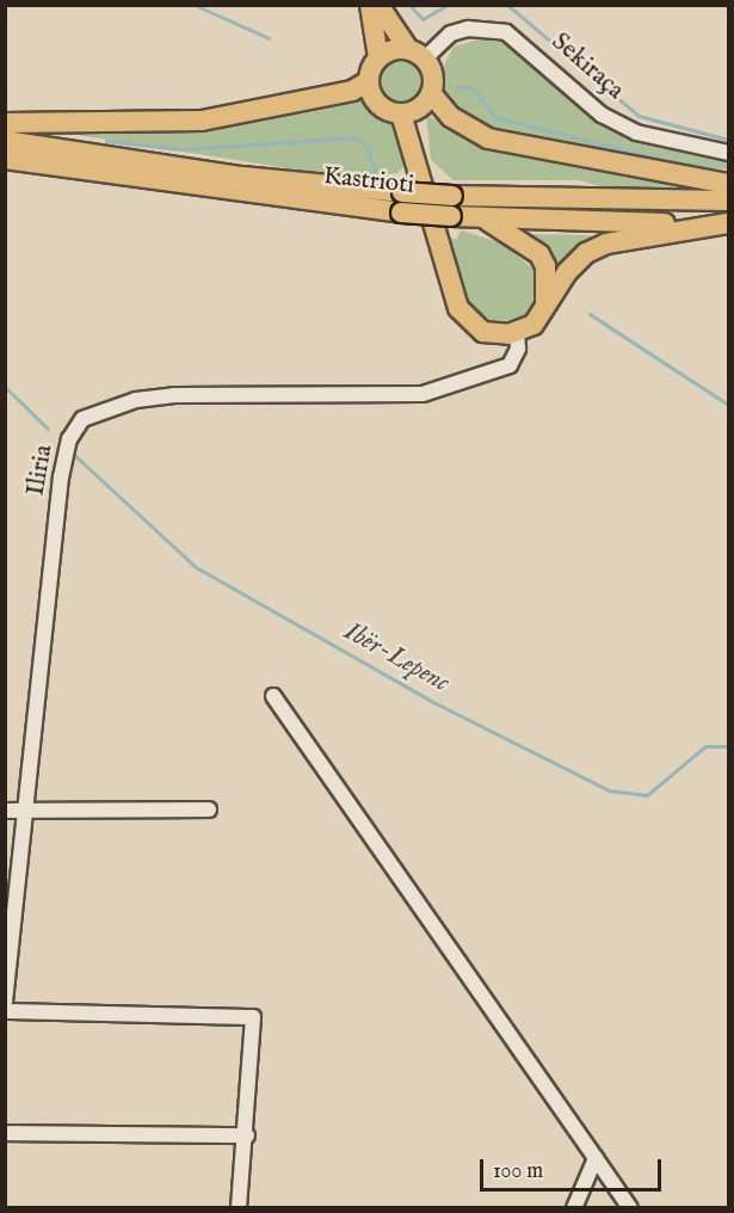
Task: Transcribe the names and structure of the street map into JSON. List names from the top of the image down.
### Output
{
  "streets": {
    "highway": ["Kastrioti"],
    "street": ["Sekiraça", "Iliria"]
  },
  "water": ["Ibër-Lepenc"],
  "scale_bar": "100 m"
}
